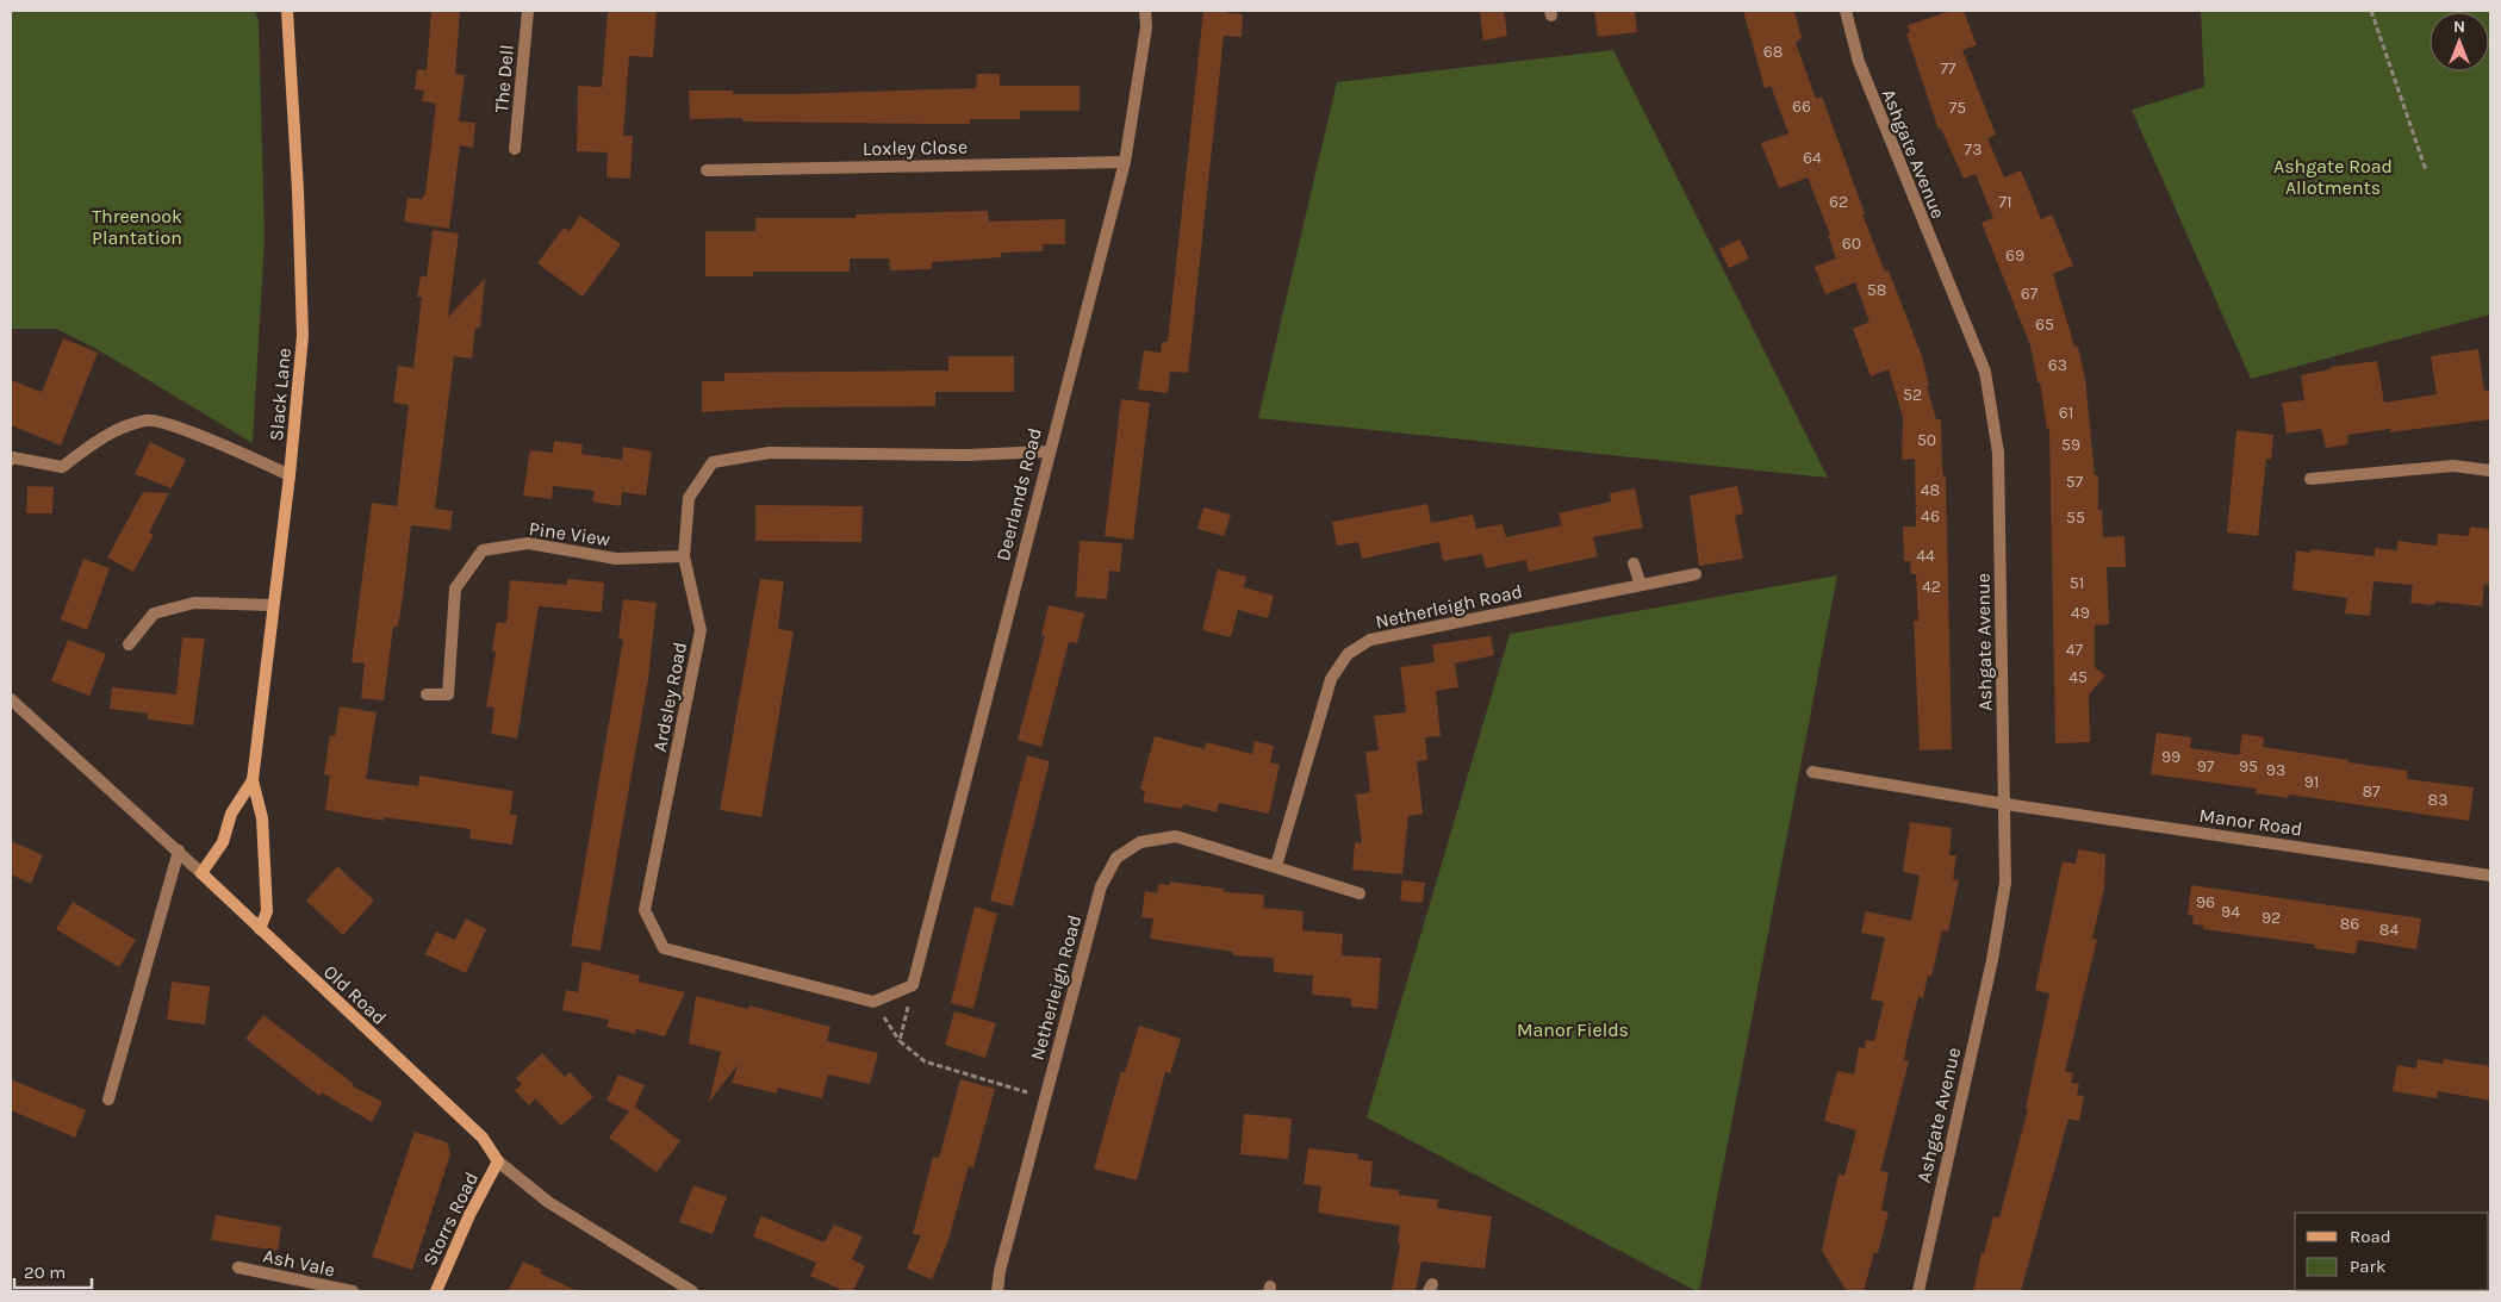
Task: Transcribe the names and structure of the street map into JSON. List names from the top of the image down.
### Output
{
  "streets": {
    "main road": ["Slack Lane", "Old Road", "Storrs Road"],
    "street": [
      "The Dell",
      "Loxley Close",
      "Ashgate Avenue",
      "Deerlands Road",
      "Pine View",
      "Netherleigh Road",
      "Ardsley Road",
      "Manor Road",
      "Ash Vale"
    ]
  },
  "crossings": [
    ["Loxley Close", "Deerlands Road"],
    ["Ashgate Avenue", "Manor Road"],
    ["Slack Lane", "Old Road"],
    ["Deerlands Road", "Ardsley Road"],
    ["Pine View", "Ardsley Road"],
    ["Old Road", "Storrs Road"]
  ],
  "parks": ["Ashgate Road Allotments", "Threenook Plantation", "Manor Fields"],
  "house_numbers": [
    "68",
    "77",
    "66",
    "75",
    "73",
    "64",
    "62",
    "71",
    "60",
    "69",
    "58",
    "67",
    "65",
    "63",
    "52",
    "61",
    "50",
    "59",
    "57",
    "48",
    "46",
    "55",
    "44",
    "51",
    "42",
    "49",
    "47",
    "45",
    "99",
    "97",
    "95",
    "93",
    "91",
    "87",
    "83",
    "96",
    "94",
    "92",
    "86",
    "84"
  ],
  "legend": ["Road", "Park"],
  "scale_bar": "20 m",
  "north": "top"
}
